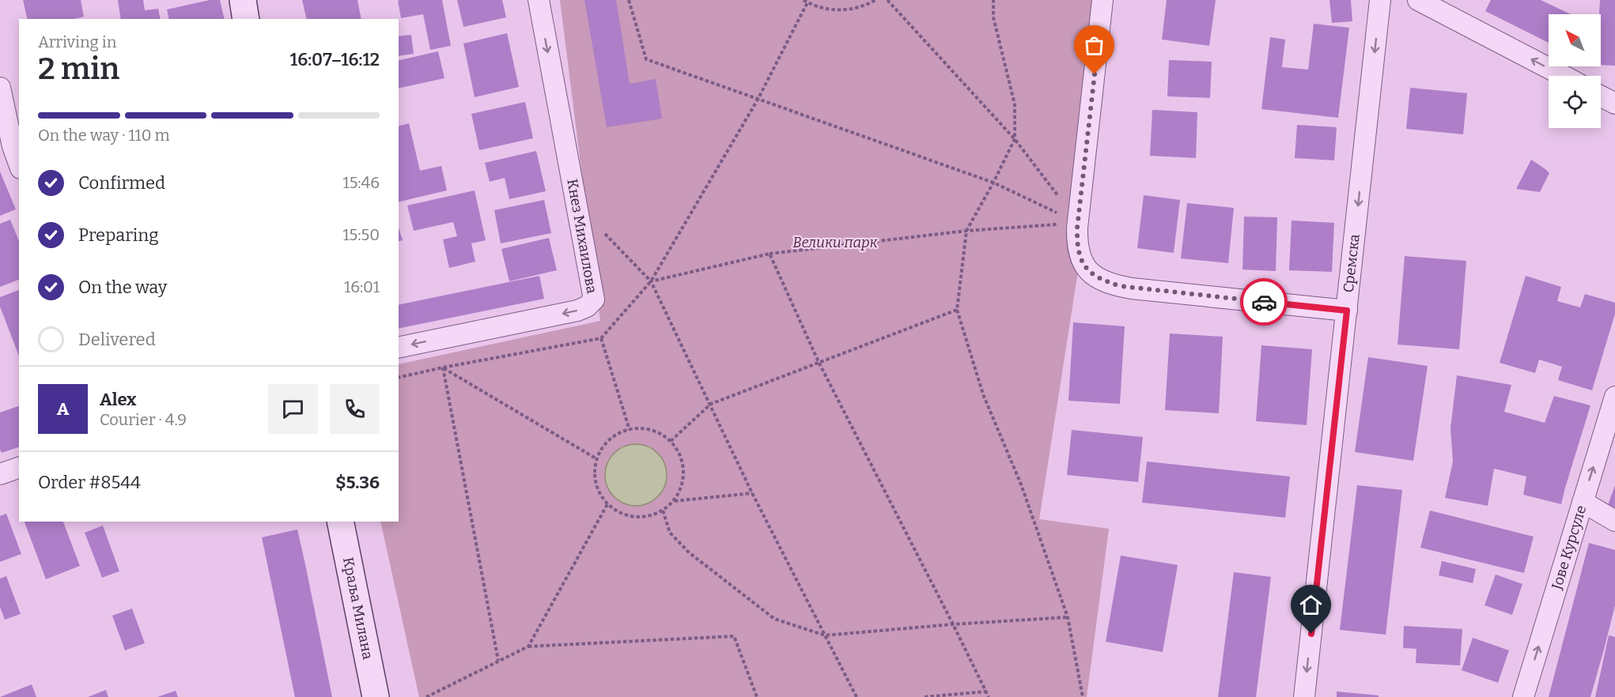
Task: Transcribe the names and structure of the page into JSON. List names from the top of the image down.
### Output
{
  "streets": {
    "main road": ["Краља Милана"],
    "street": ["Кнез Михаилова", "Сремска", "Јове Курсуле"]
  },
  "one_way": ["Сремска", "Јове Курсуле"],
  "parks": ["Велики парк"],
  "north": "top left",
  "page": {
    "heading": ["2 min", "Arriving in", "16:07–16:12"],
    "panel": [
      "Alex",
      "Courier · 4.9",
      "Order #8544",
      "$5.36"
    ],
    "bar": "On the way · 110 m",
    "list": [
      ["Confirmed", "15:46"],
      ["Preparing", "15:50"],
      ["On the way", "16:01"],
      "Delivered"
    ],
    "round": "A"
  }
}
